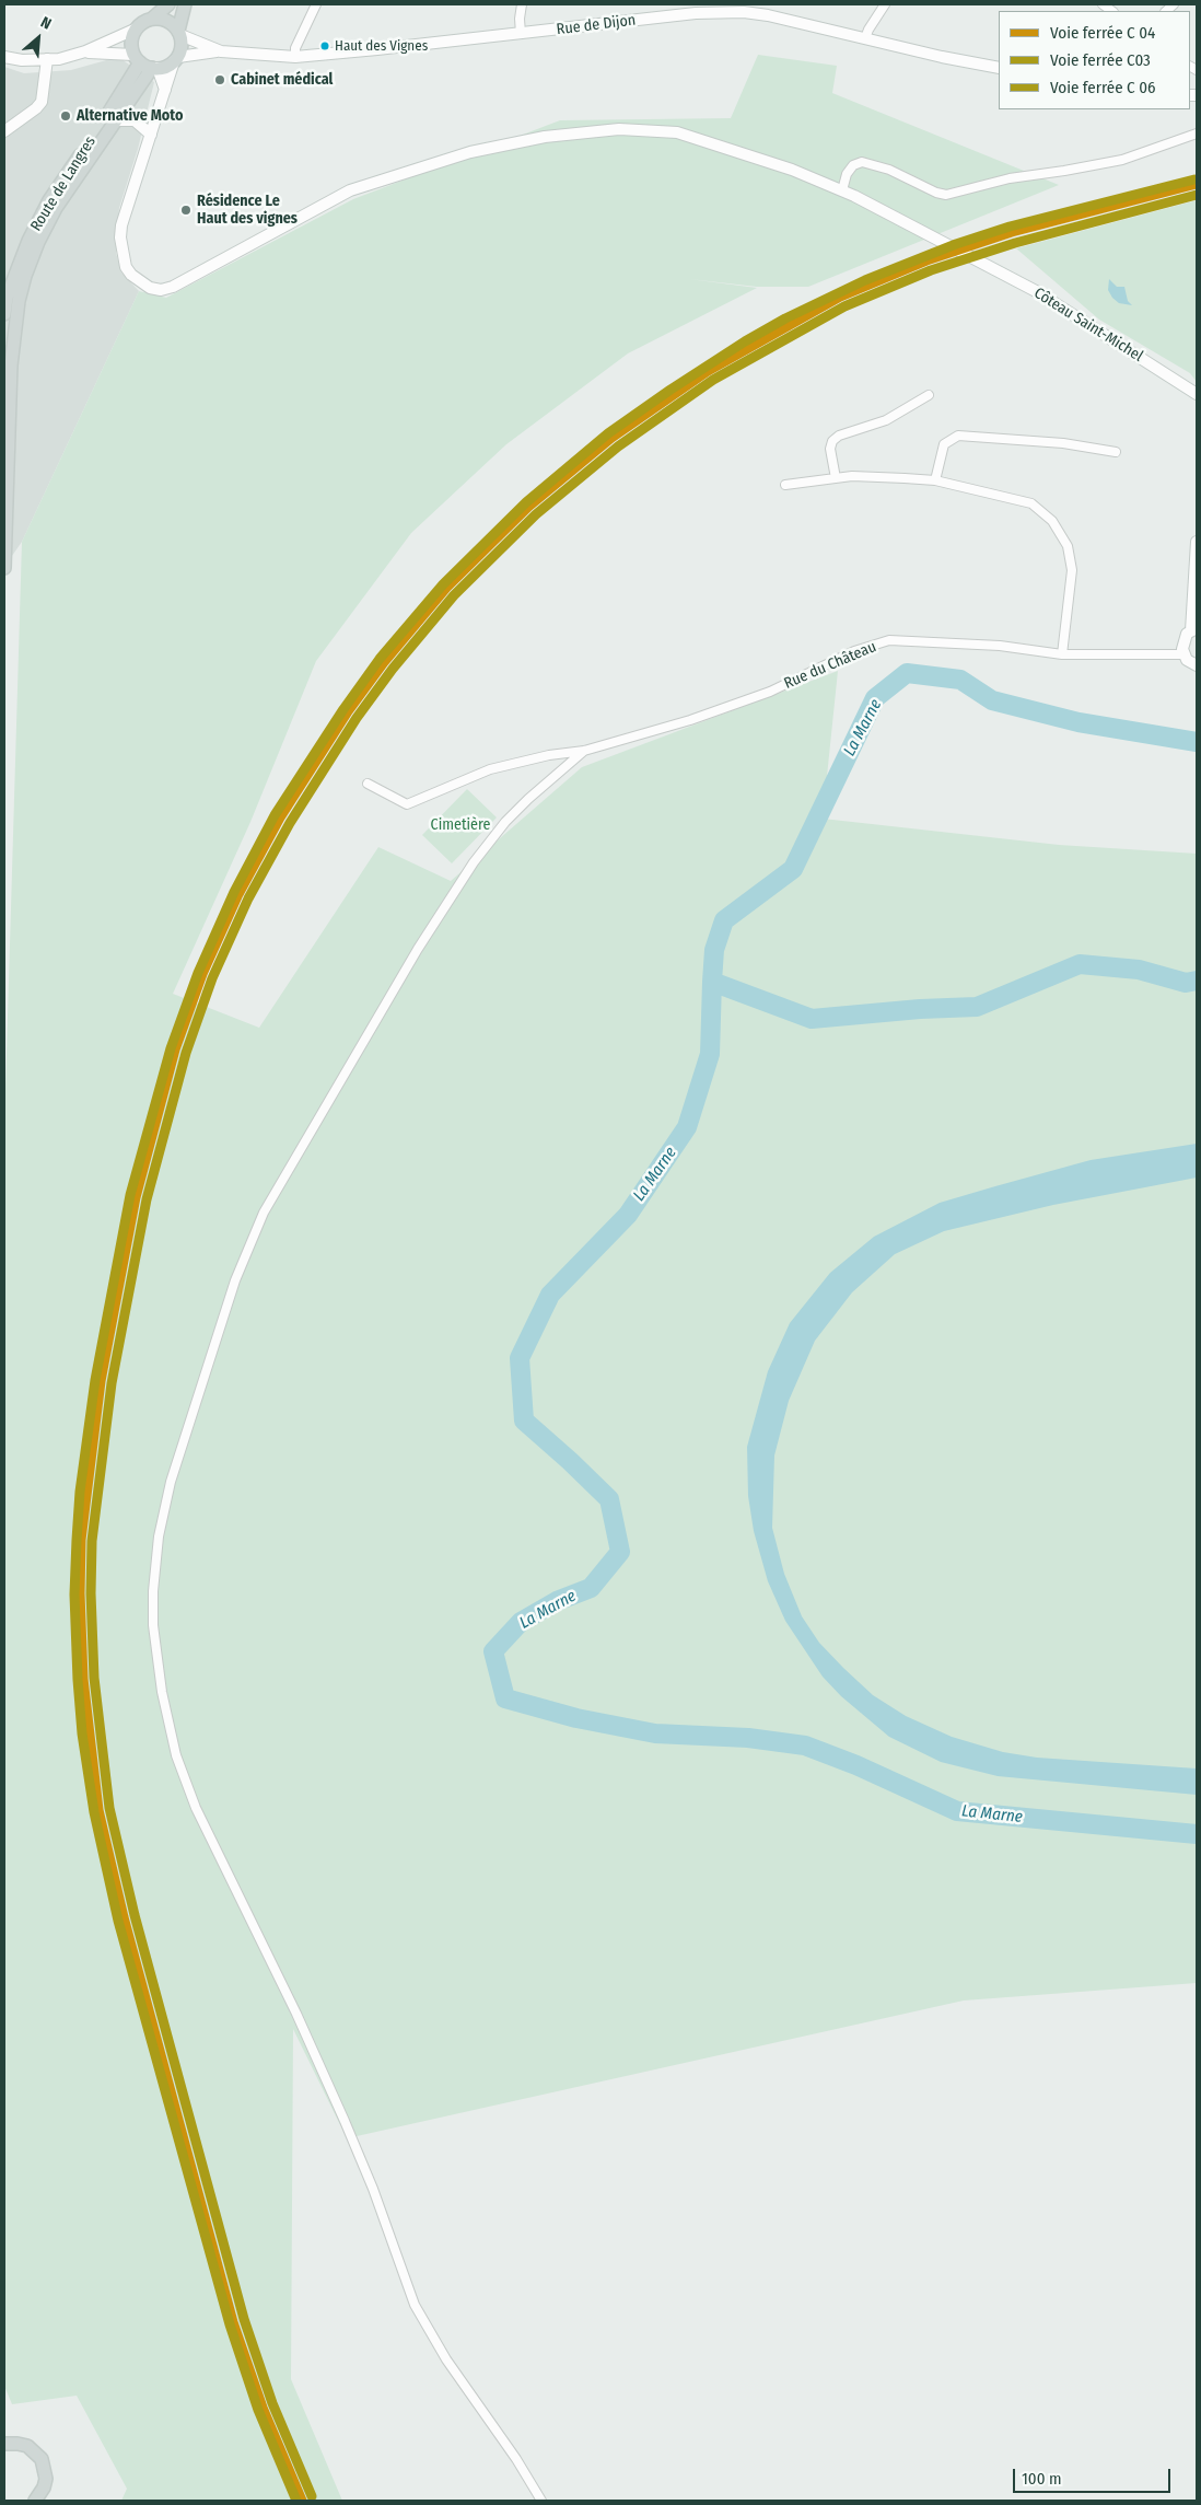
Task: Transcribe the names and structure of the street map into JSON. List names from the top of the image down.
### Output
{
  "streets": {
    "main road": ["Route de Langres"],
    "street": ["Rue de Dijon", "Côteau Saint-Michel", "Rue du Château"]
  },
  "crossings": [
    ["Rue de Dijon", "Route de Langres"]
  ],
  "water": ["La Marne"],
  "parks": ["Cimetière"],
  "places": [
    "Haut des Vignes",
    "Cabinet médical",
    "Alternative Moto",
    "Résidence Le Haut des vignes"
  ],
  "lines": ["rail line C03"],
  "legend": ["Voie ferrée C 04", "Voie ferrée C03", "Voie ferrée C 06"],
  "scale_bar": "100 m",
  "north": "top right"
}
